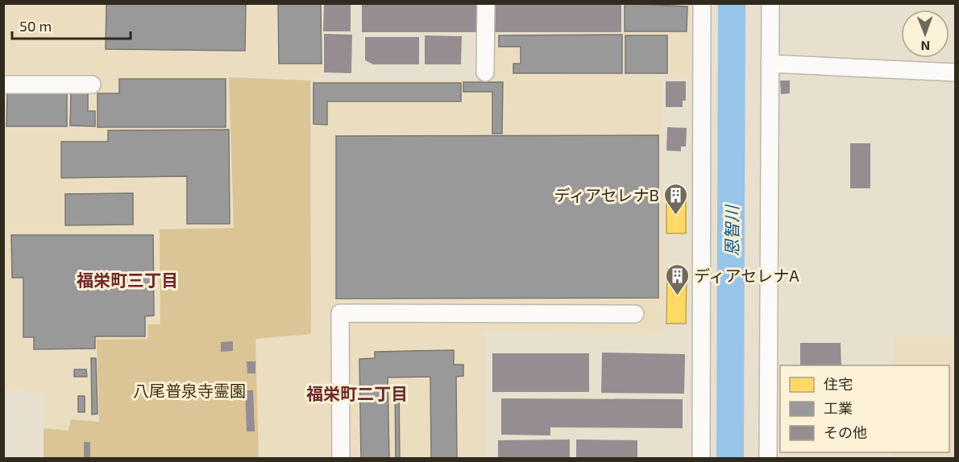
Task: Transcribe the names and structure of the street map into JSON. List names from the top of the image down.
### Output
{
  "districts": ["福栄町三丁目", "福栄町二丁目"],
  "water": ["恩智川"],
  "parks": ["八尾普泉寺霊園"],
  "places": {
    "building": ["ディアセレナB", "ディアセレナA"]
  },
  "legend": ["住宅", "工業", "その他"],
  "scale_bar": "50 m",
  "north": "bottom"
}
